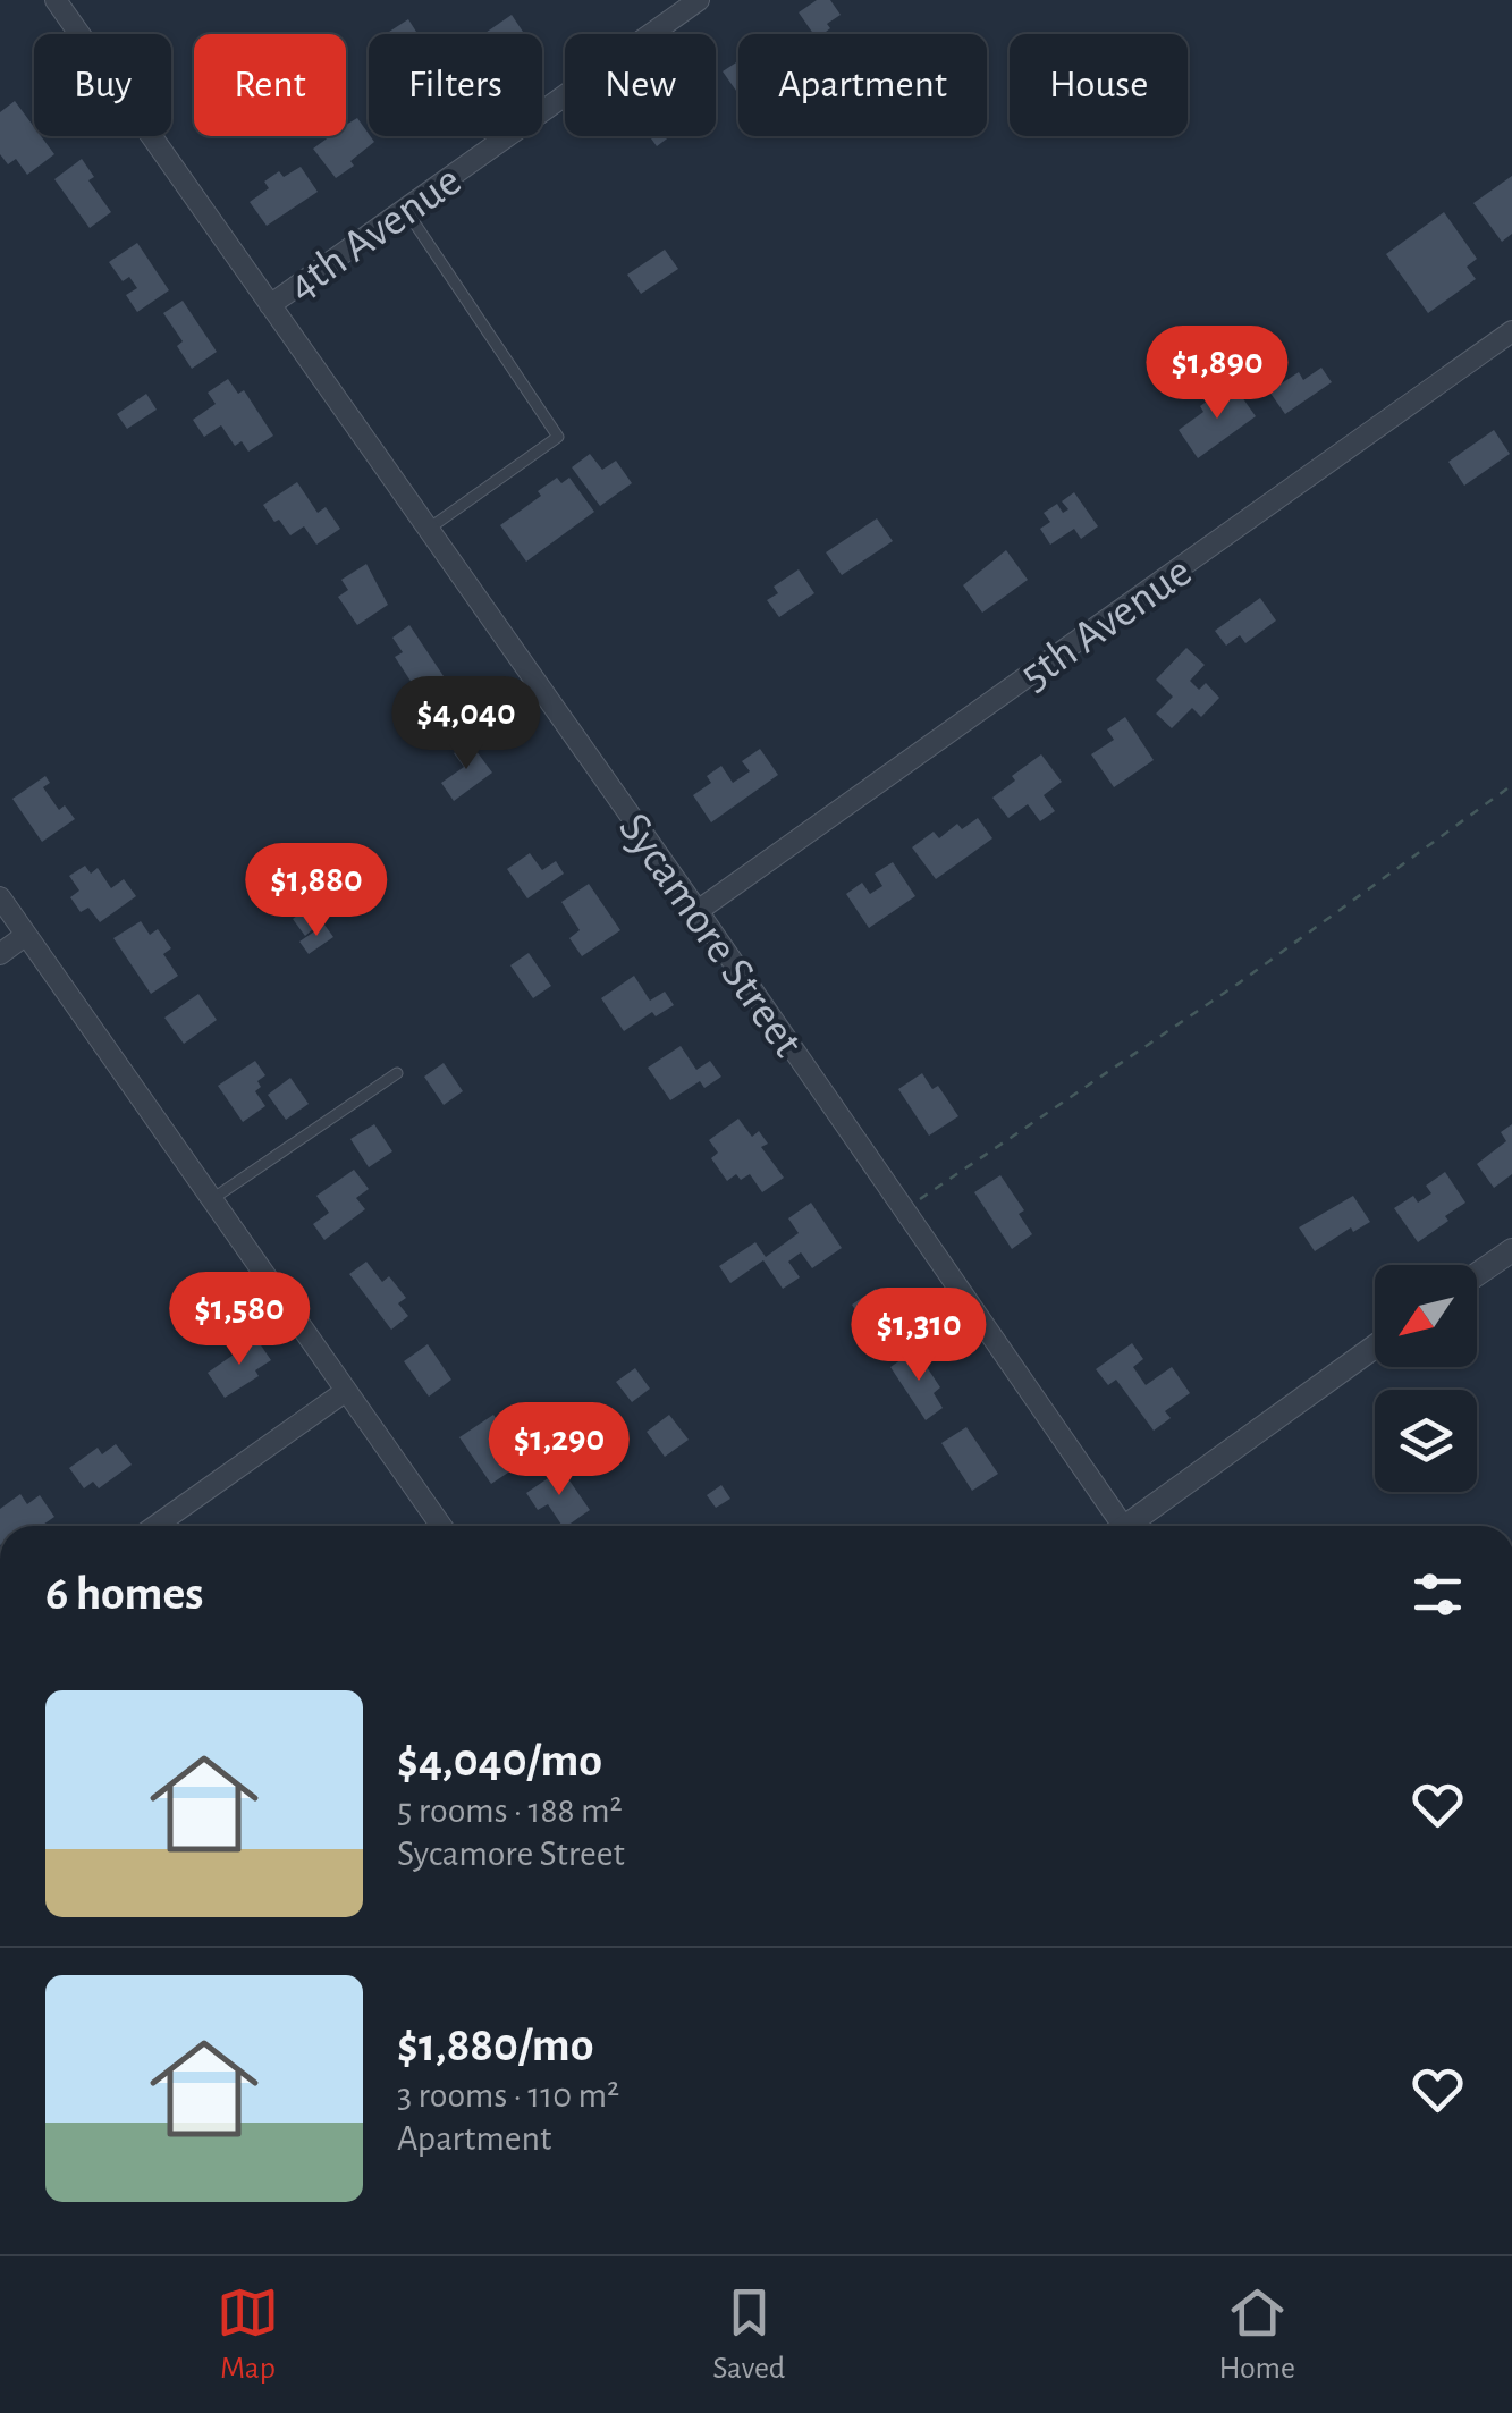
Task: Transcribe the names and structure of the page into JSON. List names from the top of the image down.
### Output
{
  "streets": {
    "street": ["4th Avenue", "5th Avenue", "Sycamore Street"]
  },
  "crossings": [
    ["4th Avenue", "Sycamore Street"],
    ["5th Avenue", "Sycamore Street"]
  ],
  "north": "bottom left",
  "page": {
    "chip": [
      "Buy",
      "Rent",
      "Filters",
      "New",
      "Apartment",
      "House"
    ],
    "price": [
      "$1,890",
      "$4,040",
      "$1,880",
      "$1,580",
      "$1,310",
      "$1,290"
    ],
    "heading": "6 homes",
    "list": [
      {
        "name": "$4,040/mo",
        "note": "5 rooms · 188 m² · Sycamore Street"
      },
      {
        "name": "$1,880/mo",
        "note": "3 rooms · 110 m² · Apartment"
      }
    ],
    "tabs": ["Map", "Saved", "Home"]
  }
}
